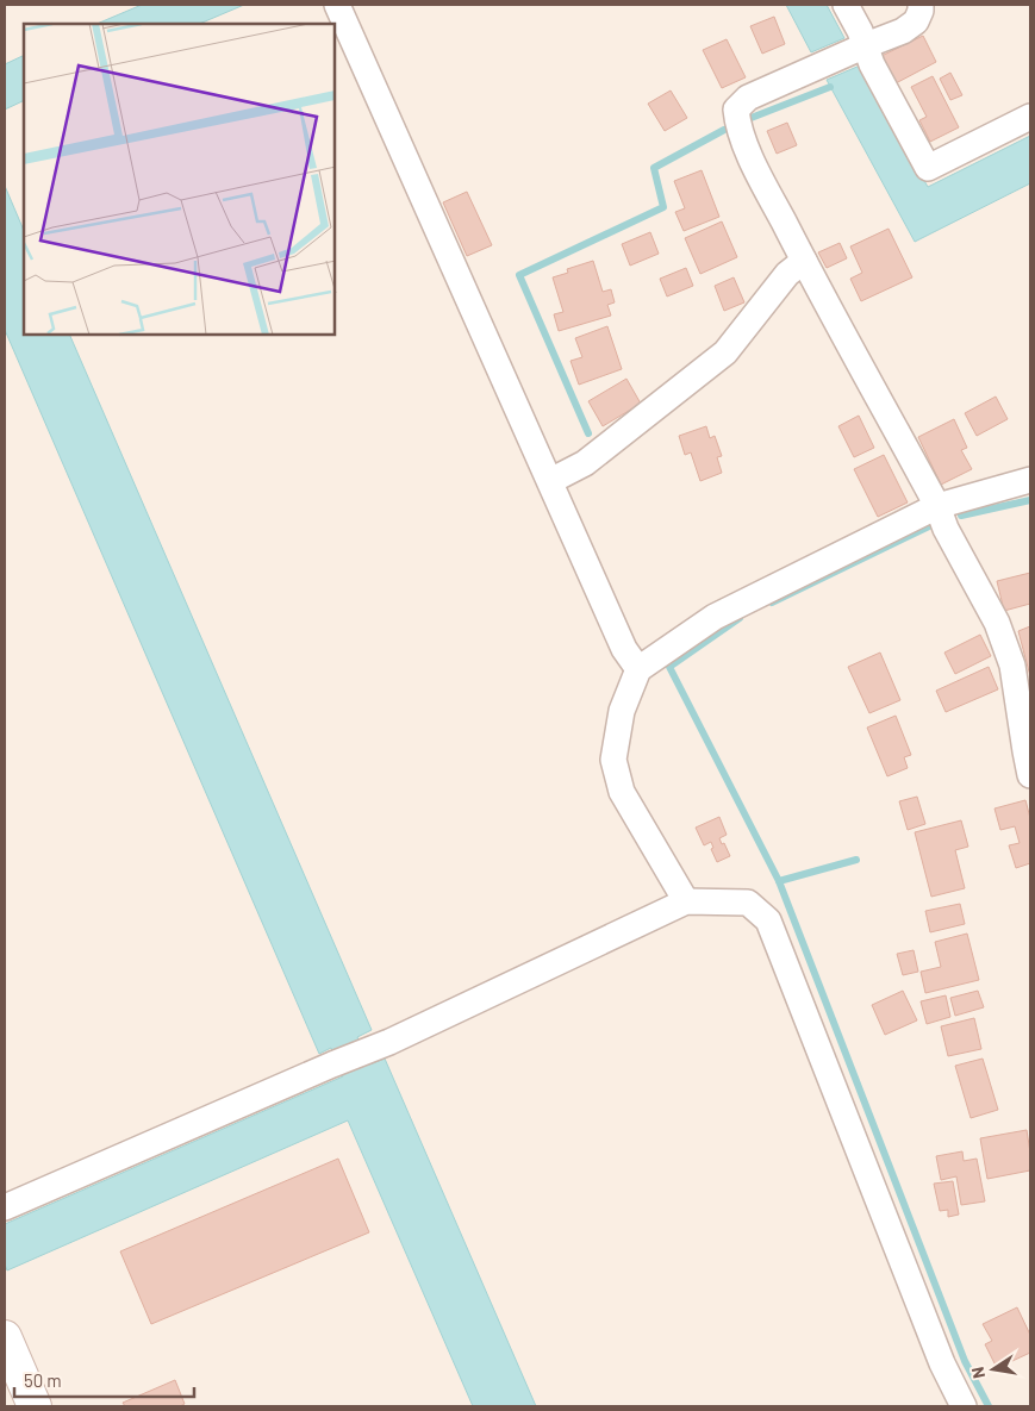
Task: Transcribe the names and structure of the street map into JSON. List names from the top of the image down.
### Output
{
  "scale_bar": "50 m",
  "north": "left"
}
